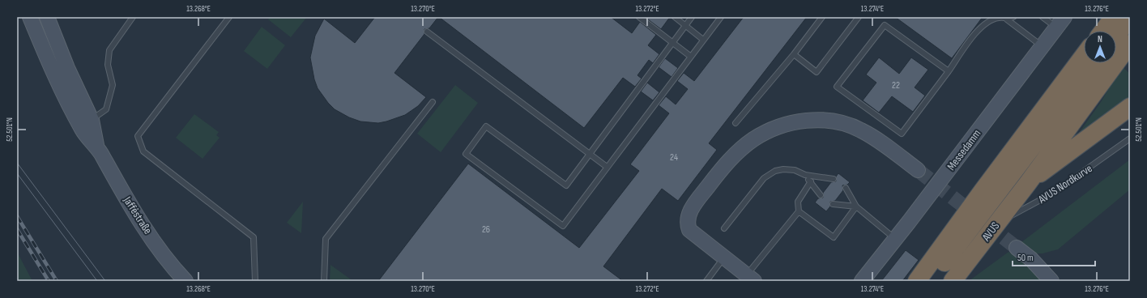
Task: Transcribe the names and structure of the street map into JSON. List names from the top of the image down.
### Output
{
  "streets": {
    "highway": ["AVUS"],
    "main road": ["Messedamm", "Jafféstraße"],
    "lane": ["AVUS Nordkurve"]
  },
  "crossings": [
    ["AVUS Nordkurve", "AVUS"]
  ],
  "house_numbers": ["22", "24", "26"],
  "scale_bar": "50 m",
  "north": "top",
  "coordinates": [
    "13.268°E",
    "13.270°E",
    "13.272°E",
    "13.274°E",
    "13.276°E",
    "52.501°N"
  ]
}
